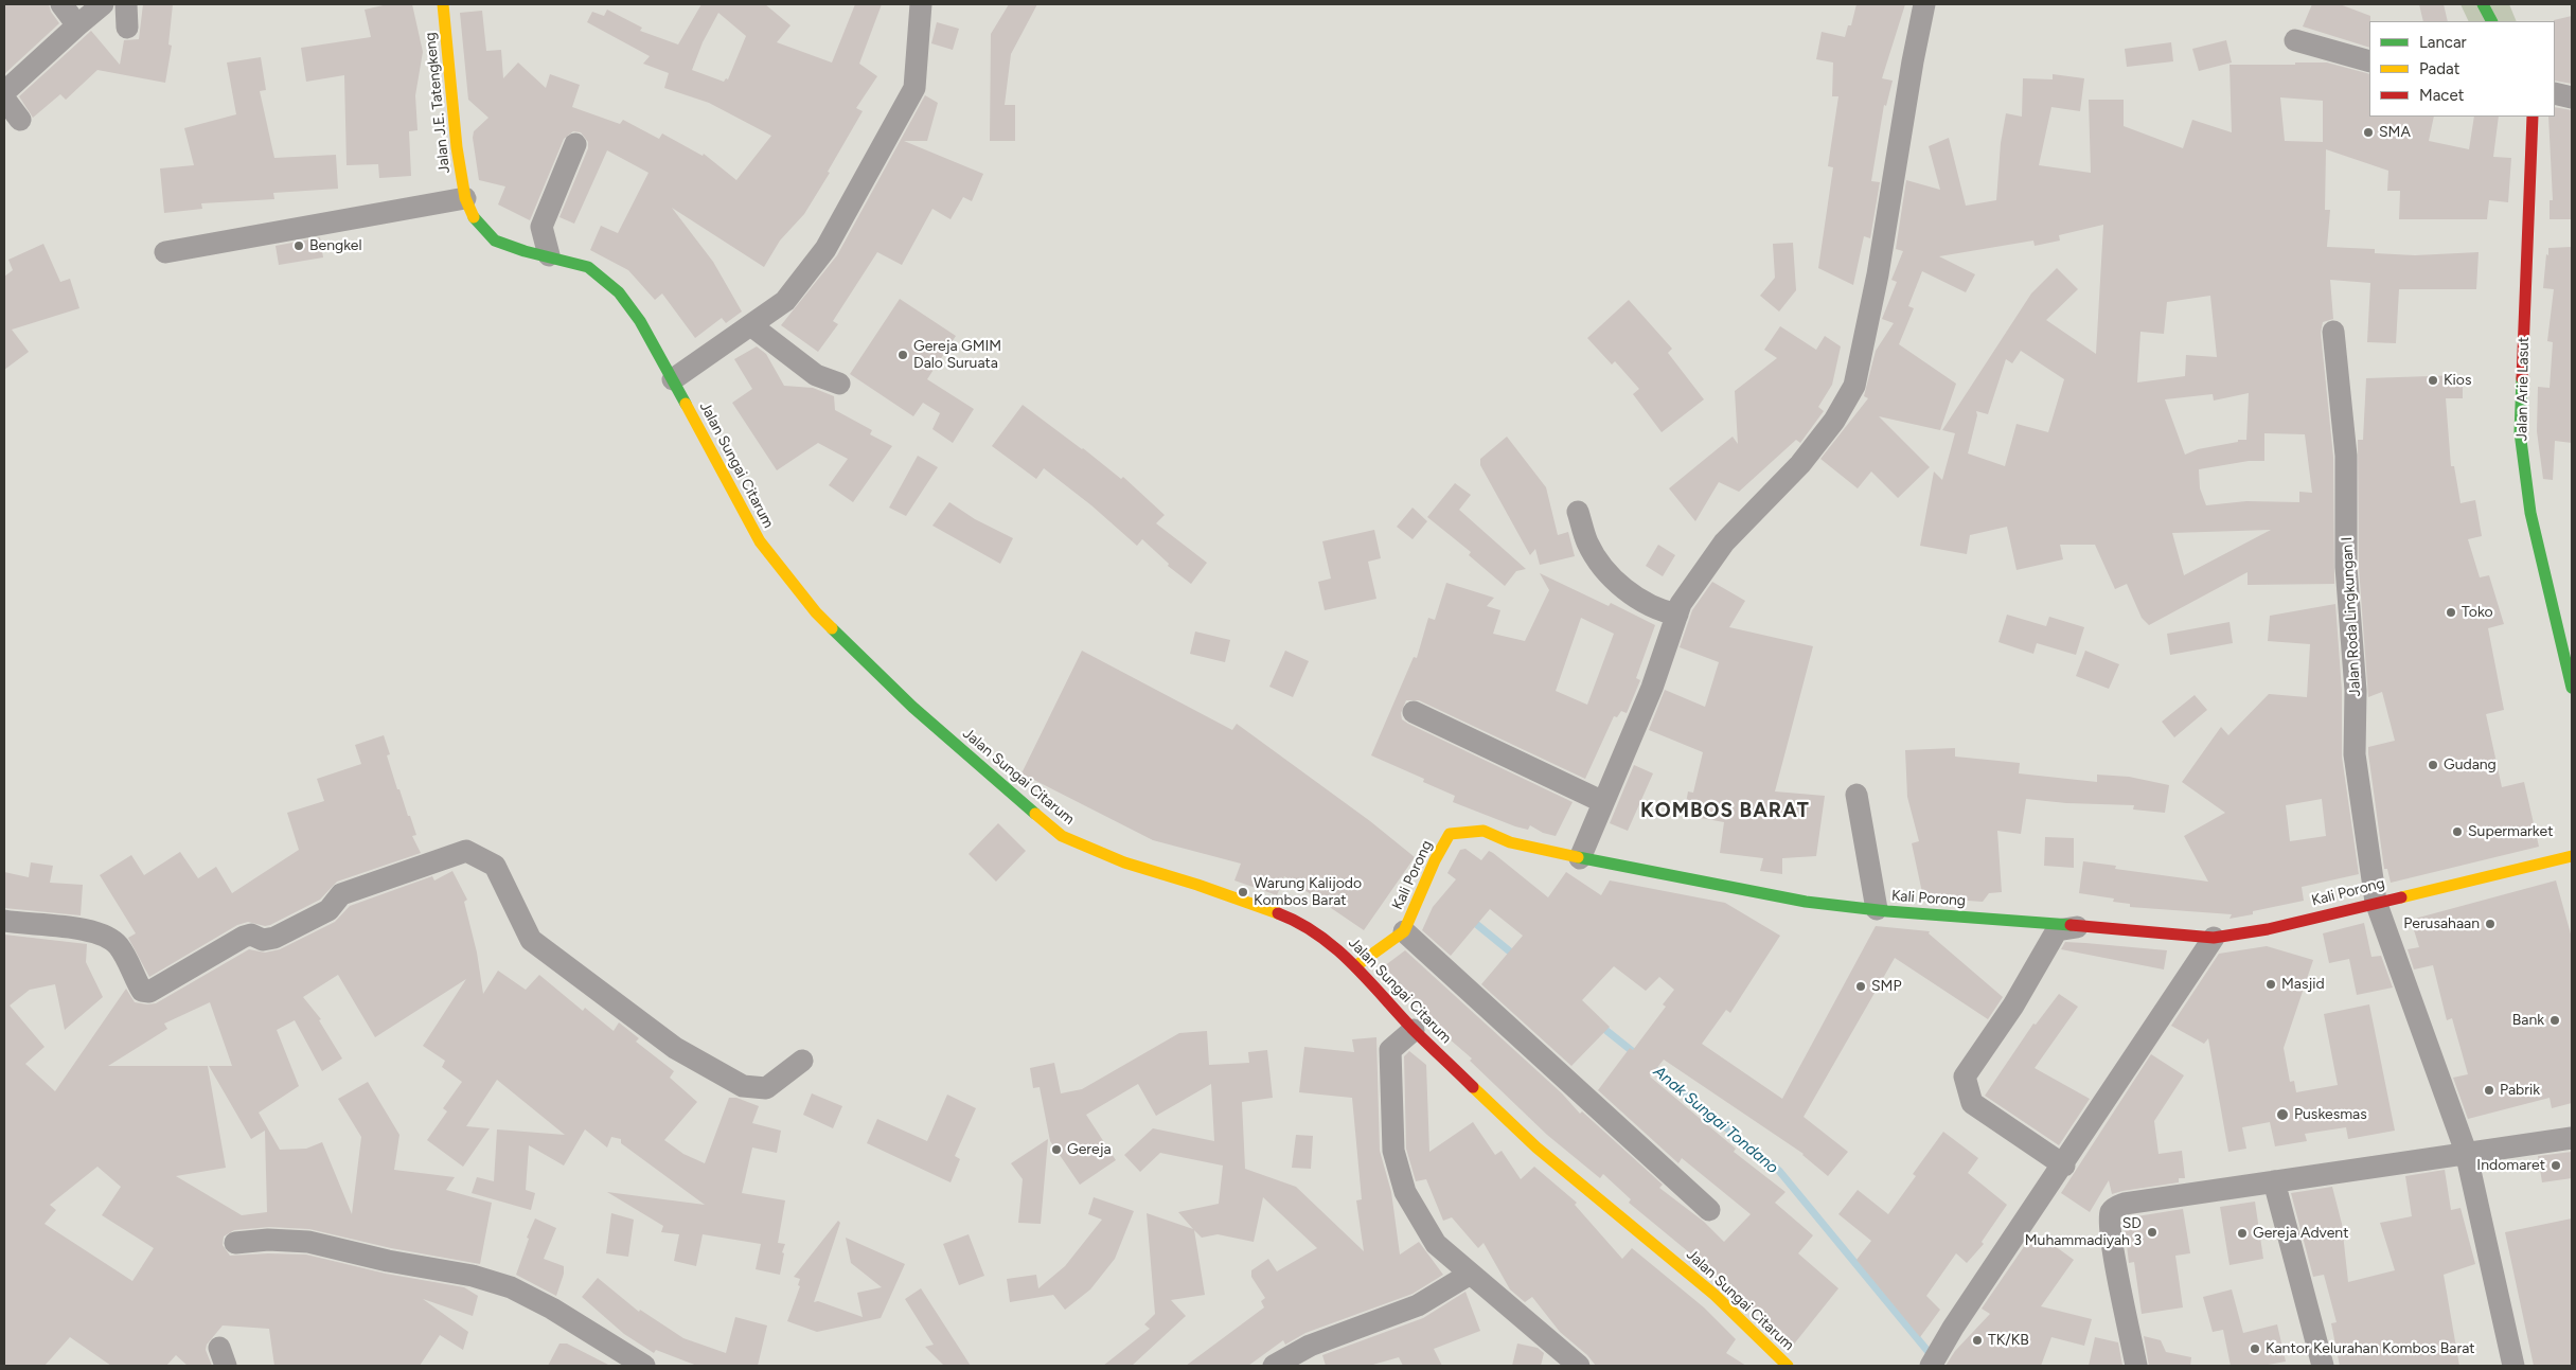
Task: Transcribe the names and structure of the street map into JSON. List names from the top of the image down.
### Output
{
  "streets": {
    "street": [
      "Jalan J.E. Tatengkeng",
      "Jalan Arie Lasut",
      "Jalan Sungai Citarum",
      "Jalan Roda Lingkungan I",
      "Kali Porong"
    ]
  },
  "crossings": [
    ["Jalan J.E. Tatengkeng", "Jalan Sungai Citarum"],
    ["Jalan Sungai Citarum", "Kali Porong"],
    ["Jalan Roda Lingkungan I", "Kali Porong"]
  ],
  "districts": ["KOMBOS BARAT"],
  "water": ["Anak Sungai Tondano"],
  "places": [
    "SMA",
    "Bengkel",
    "Gereja GMIM Dalo Suruata",
    "Kios",
    "Toko",
    "Gudang",
    "Supermarket",
    "Warung Kalijodo Kombos Barat",
    "Perusahaan",
    "Masjid",
    "SMP",
    "Bank",
    "Pabrik",
    "Puskesmas",
    "Gereja",
    "Indomaret",
    "SD Muhammadiyah 3",
    "Gereja Advent",
    "TK/KB",
    "Kantor Kelurahan Kombos Barat"
  ],
  "legend": ["Lancar", "Padat", "Macet"]
}
